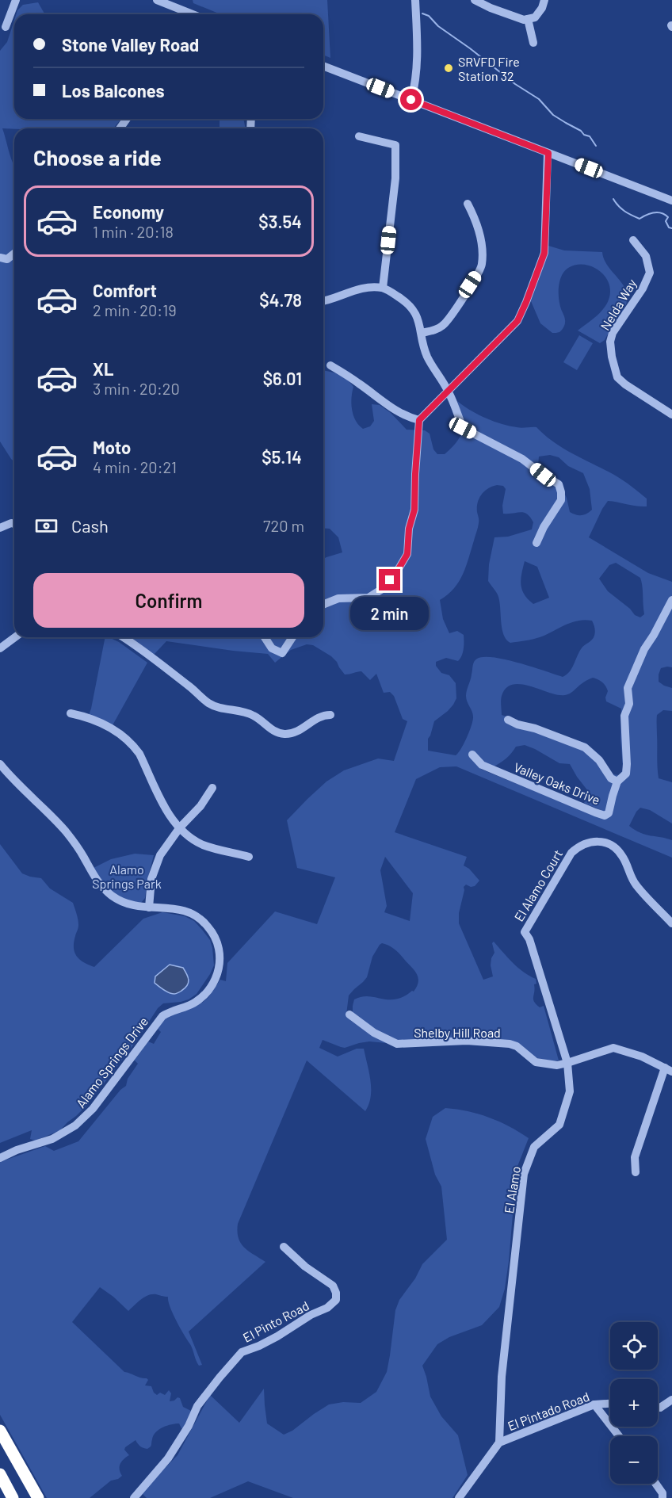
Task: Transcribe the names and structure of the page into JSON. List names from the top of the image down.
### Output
{
  "streets": {
    "street": [
      "Nelda Way",
      "Valley Oaks Drive",
      "El Alamo Court",
      "Shelby Hill Road",
      "Alamo Springs Drive",
      "El Alamo",
      "El Pinto Road",
      "El Pintado Road"
    ]
  },
  "crossings": [
    ["El Alamo Court", "El Alamo"],
    ["Shelby Hill Road", "El Alamo"],
    ["El Alamo", "El Pintado Road"]
  ],
  "parks": ["Alamo Springs Park"],
  "places": ["SRVFD Fire Station 32"],
  "page": {
    "banner": ["Stone Valley Road", "Los Balcones"],
    "heading": "Choose a ride",
    "list": [
      {
        "name": "Economy",
        "note": "1 min · 20:18",
        "value": "$3.54"
      },
      {
        "name": "Comfort",
        "note": "2 min · 20:19",
        "value": "$4.78"
      },
      {
        "name": "XL",
        "note": "3 min · 20:20",
        "value": "$6.01"
      },
      {
        "name": "Moto",
        "note": "4 min · 20:21",
        "value": "$5.14"
      }
    ],
    "pay": ["Cash", "720 m"],
    "buttons": "Confirm",
    "bubble": "2 min",
    "map_buttons": ["+", "−"]
  }
}
